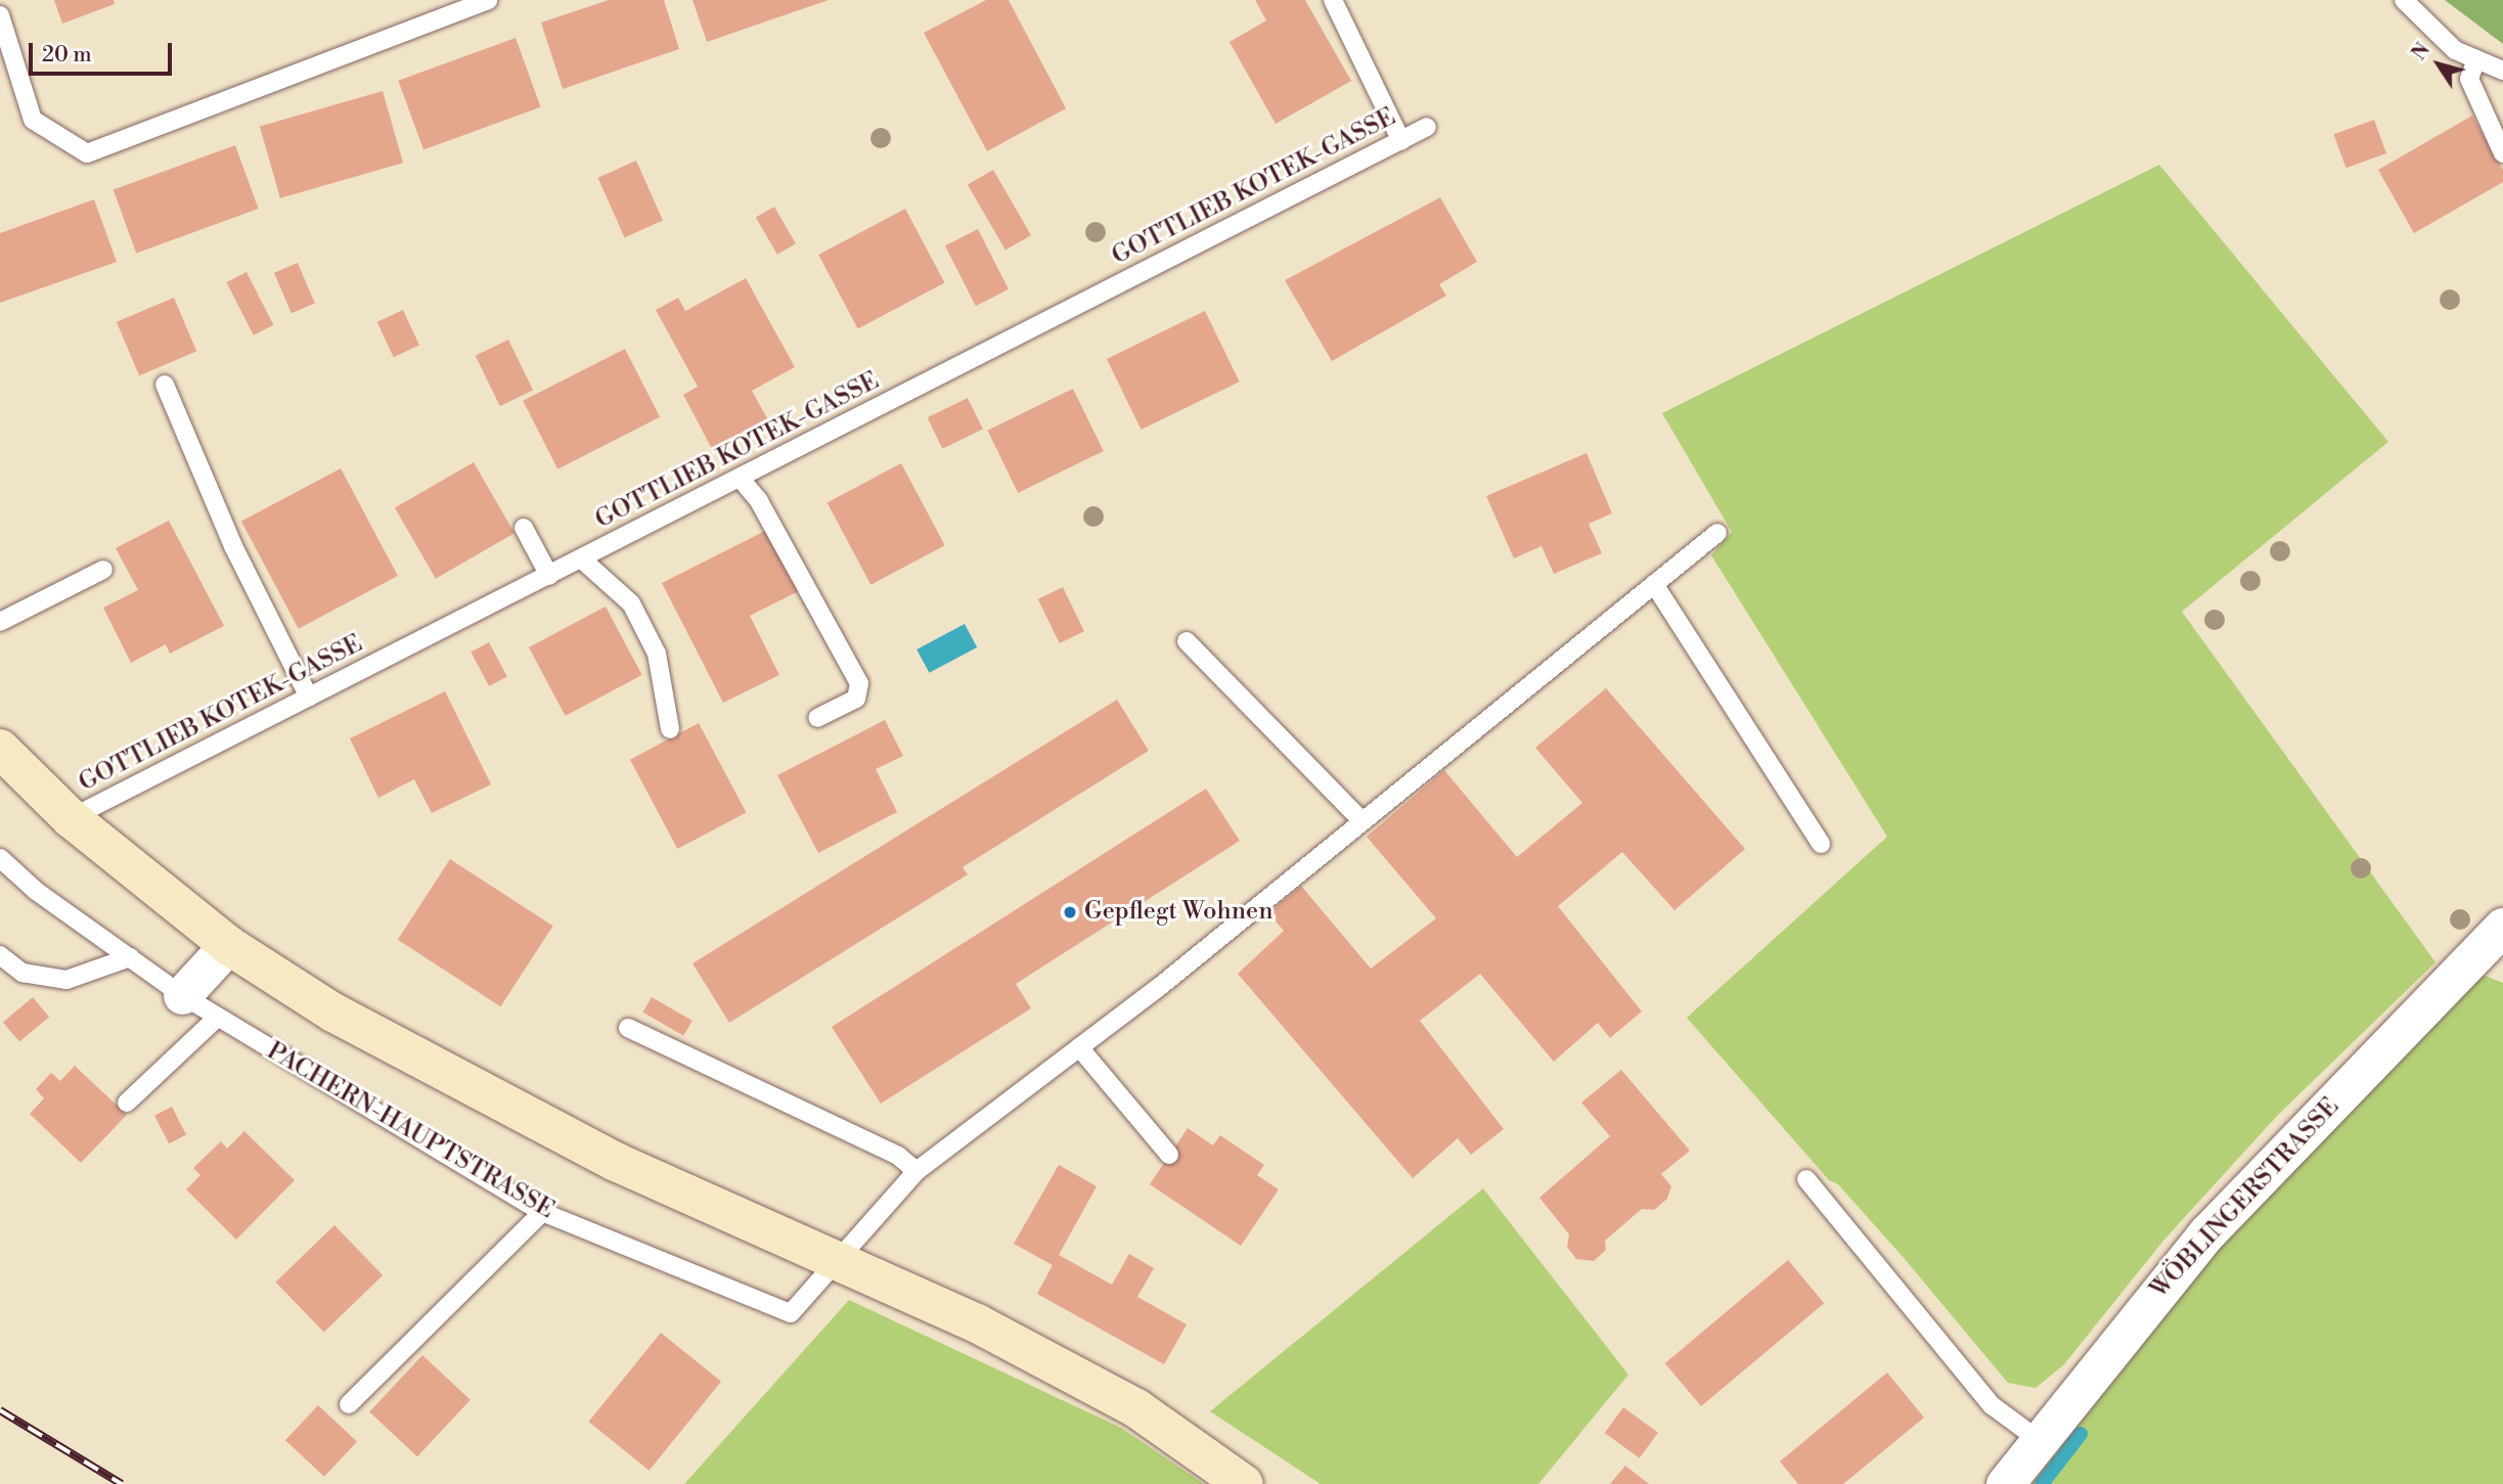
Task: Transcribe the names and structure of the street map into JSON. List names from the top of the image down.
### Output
{
  "streets": {
    "street": ["WÖBLINGERSTRASSE"],
    "lane": ["GOTTLIEB KOTEK-GASSE", "PACHERN-HAUPTSTRASSE"]
  },
  "places": ["Gepflegt Wohnen"],
  "scale_bar": "20 m",
  "north": "top left"
}
